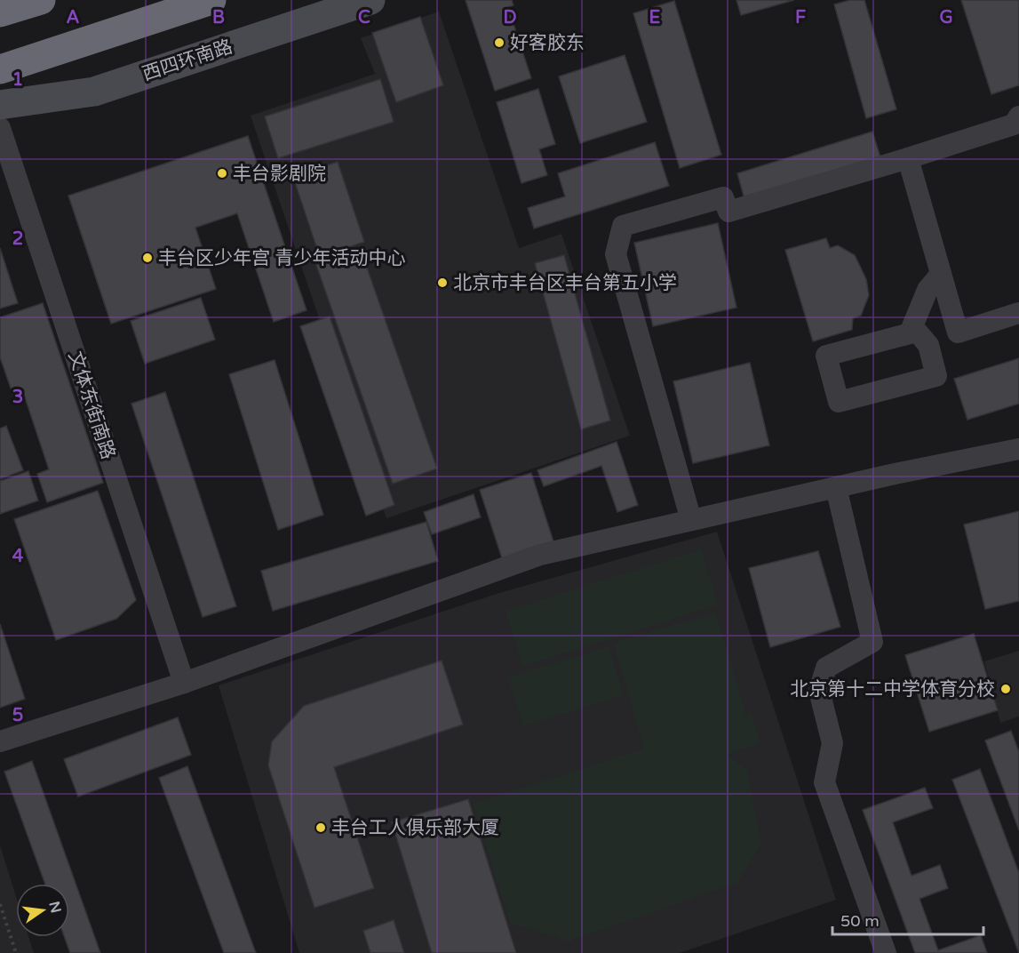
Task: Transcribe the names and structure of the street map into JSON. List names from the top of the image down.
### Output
{
  "streets": {
    "street": ["西四环南路", "文体东街南路"]
  },
  "places": [
    "好客胶东",
    "丰台影剧院",
    "丰台区少年宫 青少年活动中心",
    "北京市丰台区丰台第五小学",
    "北京第十二中学体育分校",
    "丰台工人俱乐部大厦"
  ],
  "scale_bar": "50 m",
  "north": "right",
  "grid": {
    "columns": [
      "A",
      "B",
      "C",
      "D",
      "E",
      "F",
      "G"
    ],
    "rows": [
      "1",
      "2",
      "3",
      "4",
      "5"
    ]
  }
}
